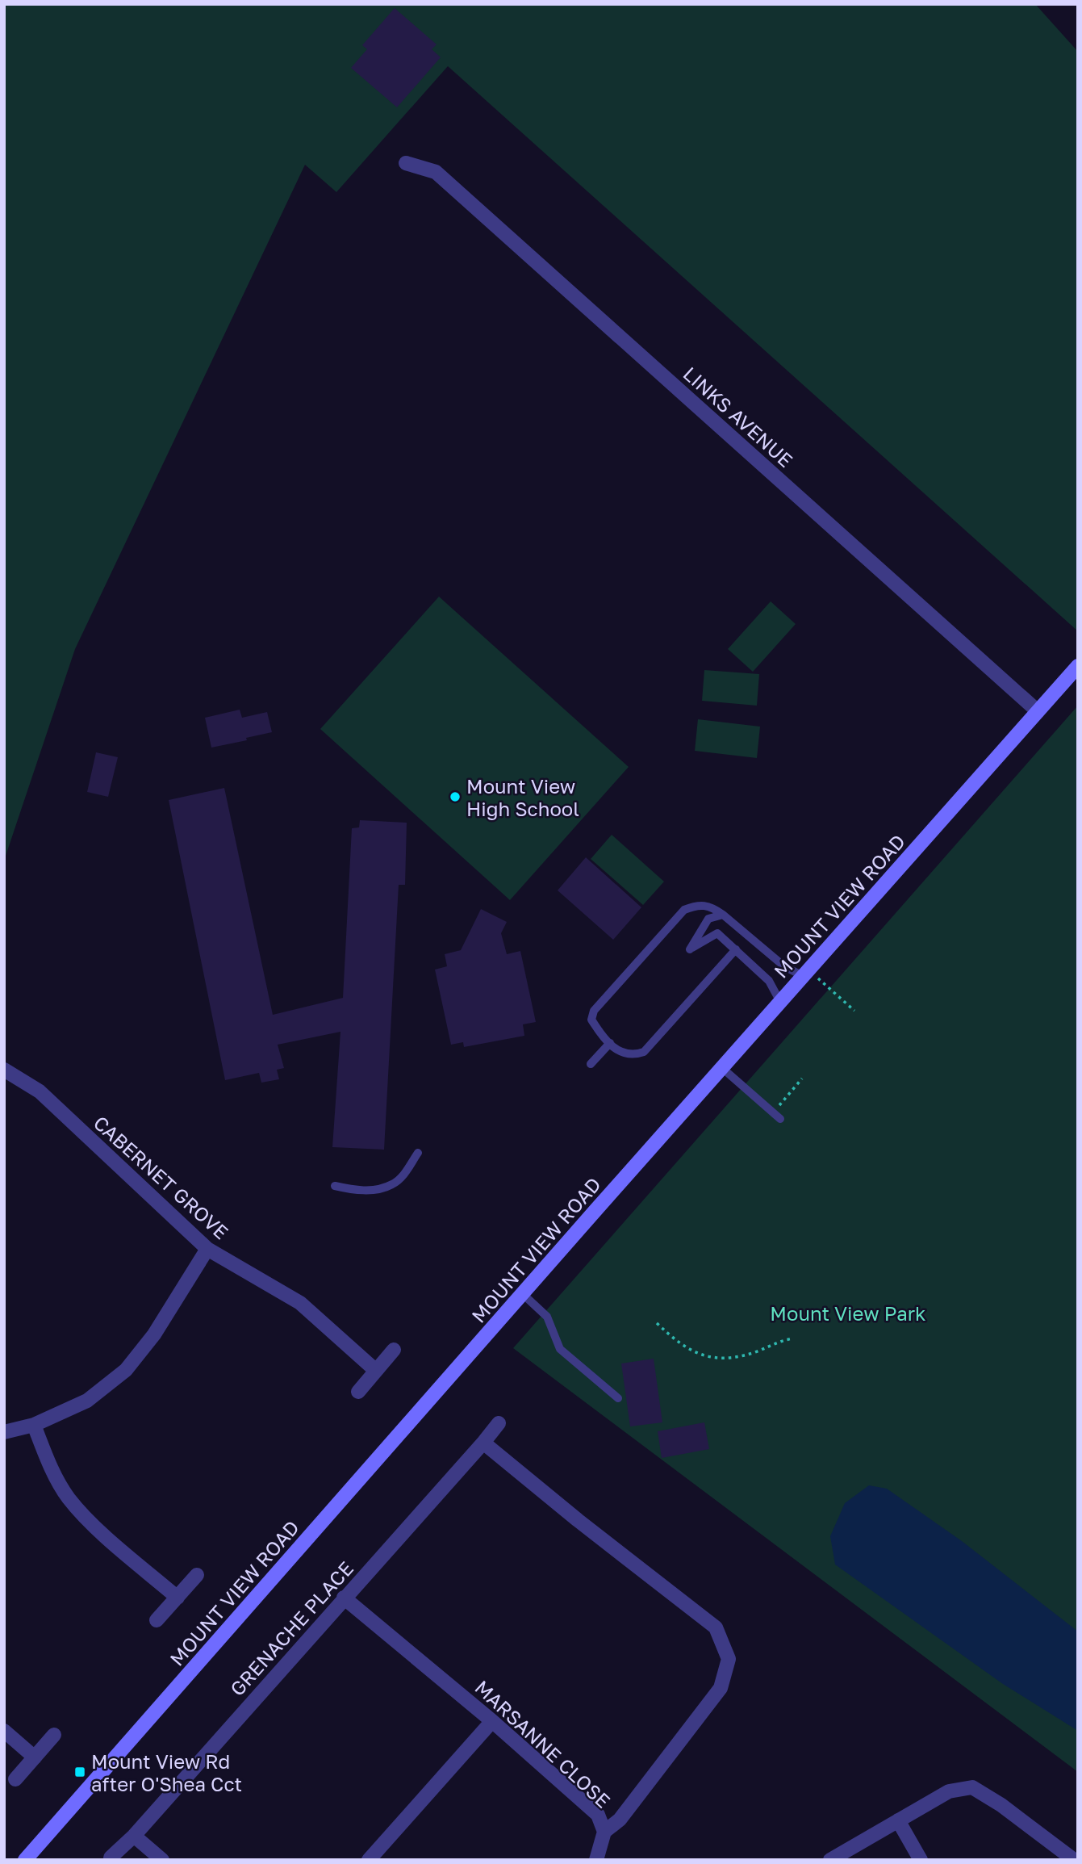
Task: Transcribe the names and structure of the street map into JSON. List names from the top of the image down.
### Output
{
  "streets": {
    "main road": ["MOUNT VIEW ROAD"],
    "street": [
      "LINKS AVENUE",
      "CABERNET GROVE",
      "GRENACHE PLACE",
      "MARSANNE CLOSE"
    ]
  },
  "crossings": [
    ["LINKS AVENUE", "MOUNT VIEW ROAD"],
    ["GRENACHE PLACE", "MARSANNE CLOSE"]
  ],
  "parks": ["Mount View Park"],
  "places": {
    "other": ["Mount View High School"],
    "transit": ["Mount View Rd after O'Shea Cct"]
  }
}
